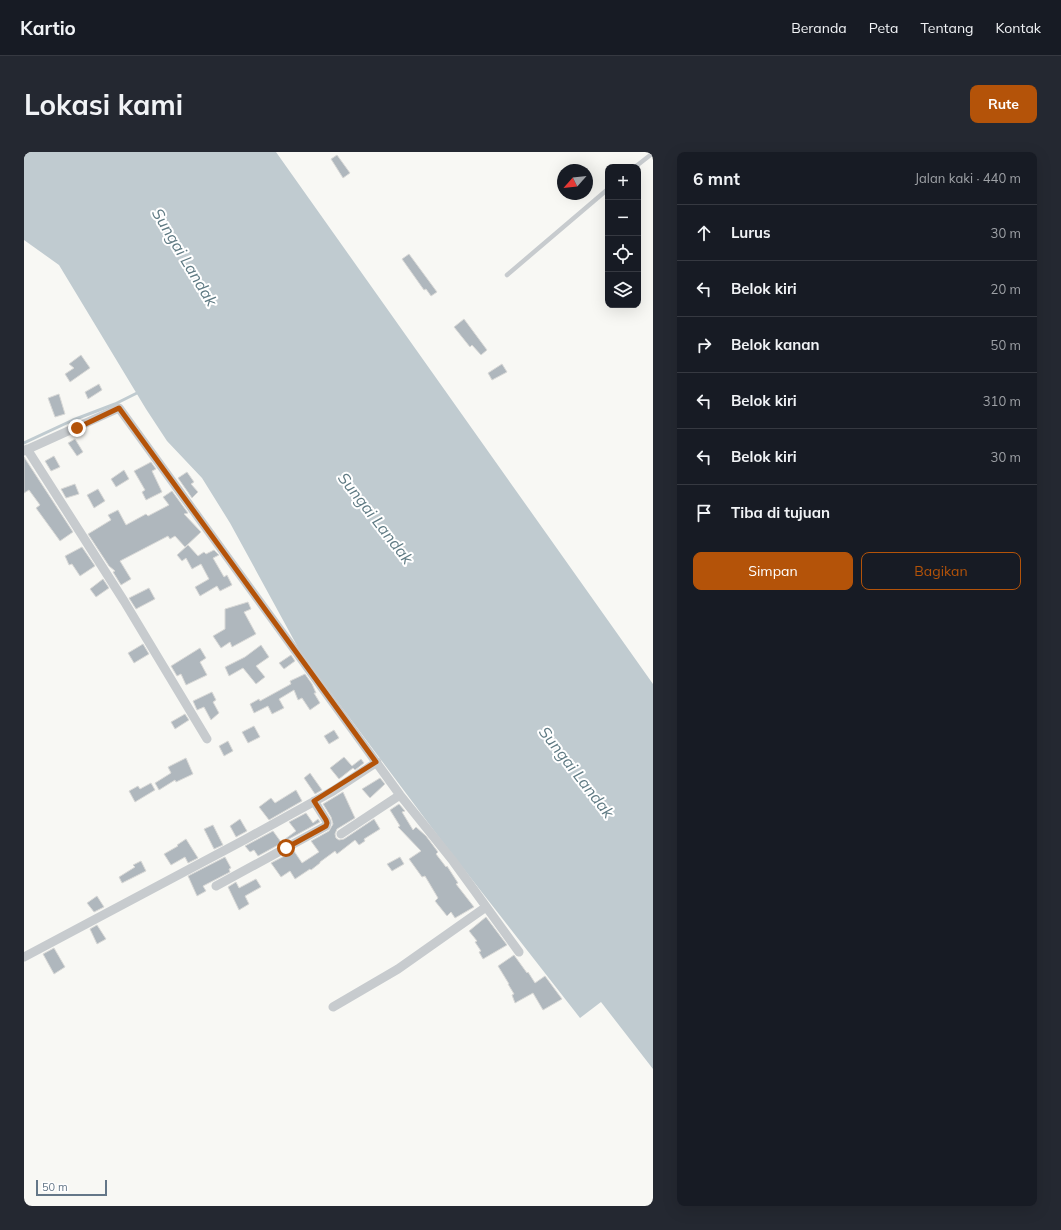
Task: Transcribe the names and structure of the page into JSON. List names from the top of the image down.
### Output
{
  "water": ["Sungai Landak"],
  "scale_bar": "50 m",
  "north": "bottom left",
  "page": {
    "header": "Kartio",
    "nav": [
      "Beranda",
      "Peta",
      "Tentang",
      "Kontak"
    ],
    "buttons": [
      "Rute",
      ["Simpan", "Bagikan"]
    ],
    "title": "Lokasi kami",
    "heading": ["6 mnt", "Jalan kaki · 440 m"],
    "map_buttons": ["+", "−"],
    "list": [
      ["Lurus", "30 m"],
      ["Belok kiri", "20 m"],
      ["Belok kanan", "50 m"],
      ["Belok kiri", "310 m"],
      ["Belok kiri", "30 m"],
      "Tiba di tujuan"
    ],
    "scale": "50 m"
  }
}
